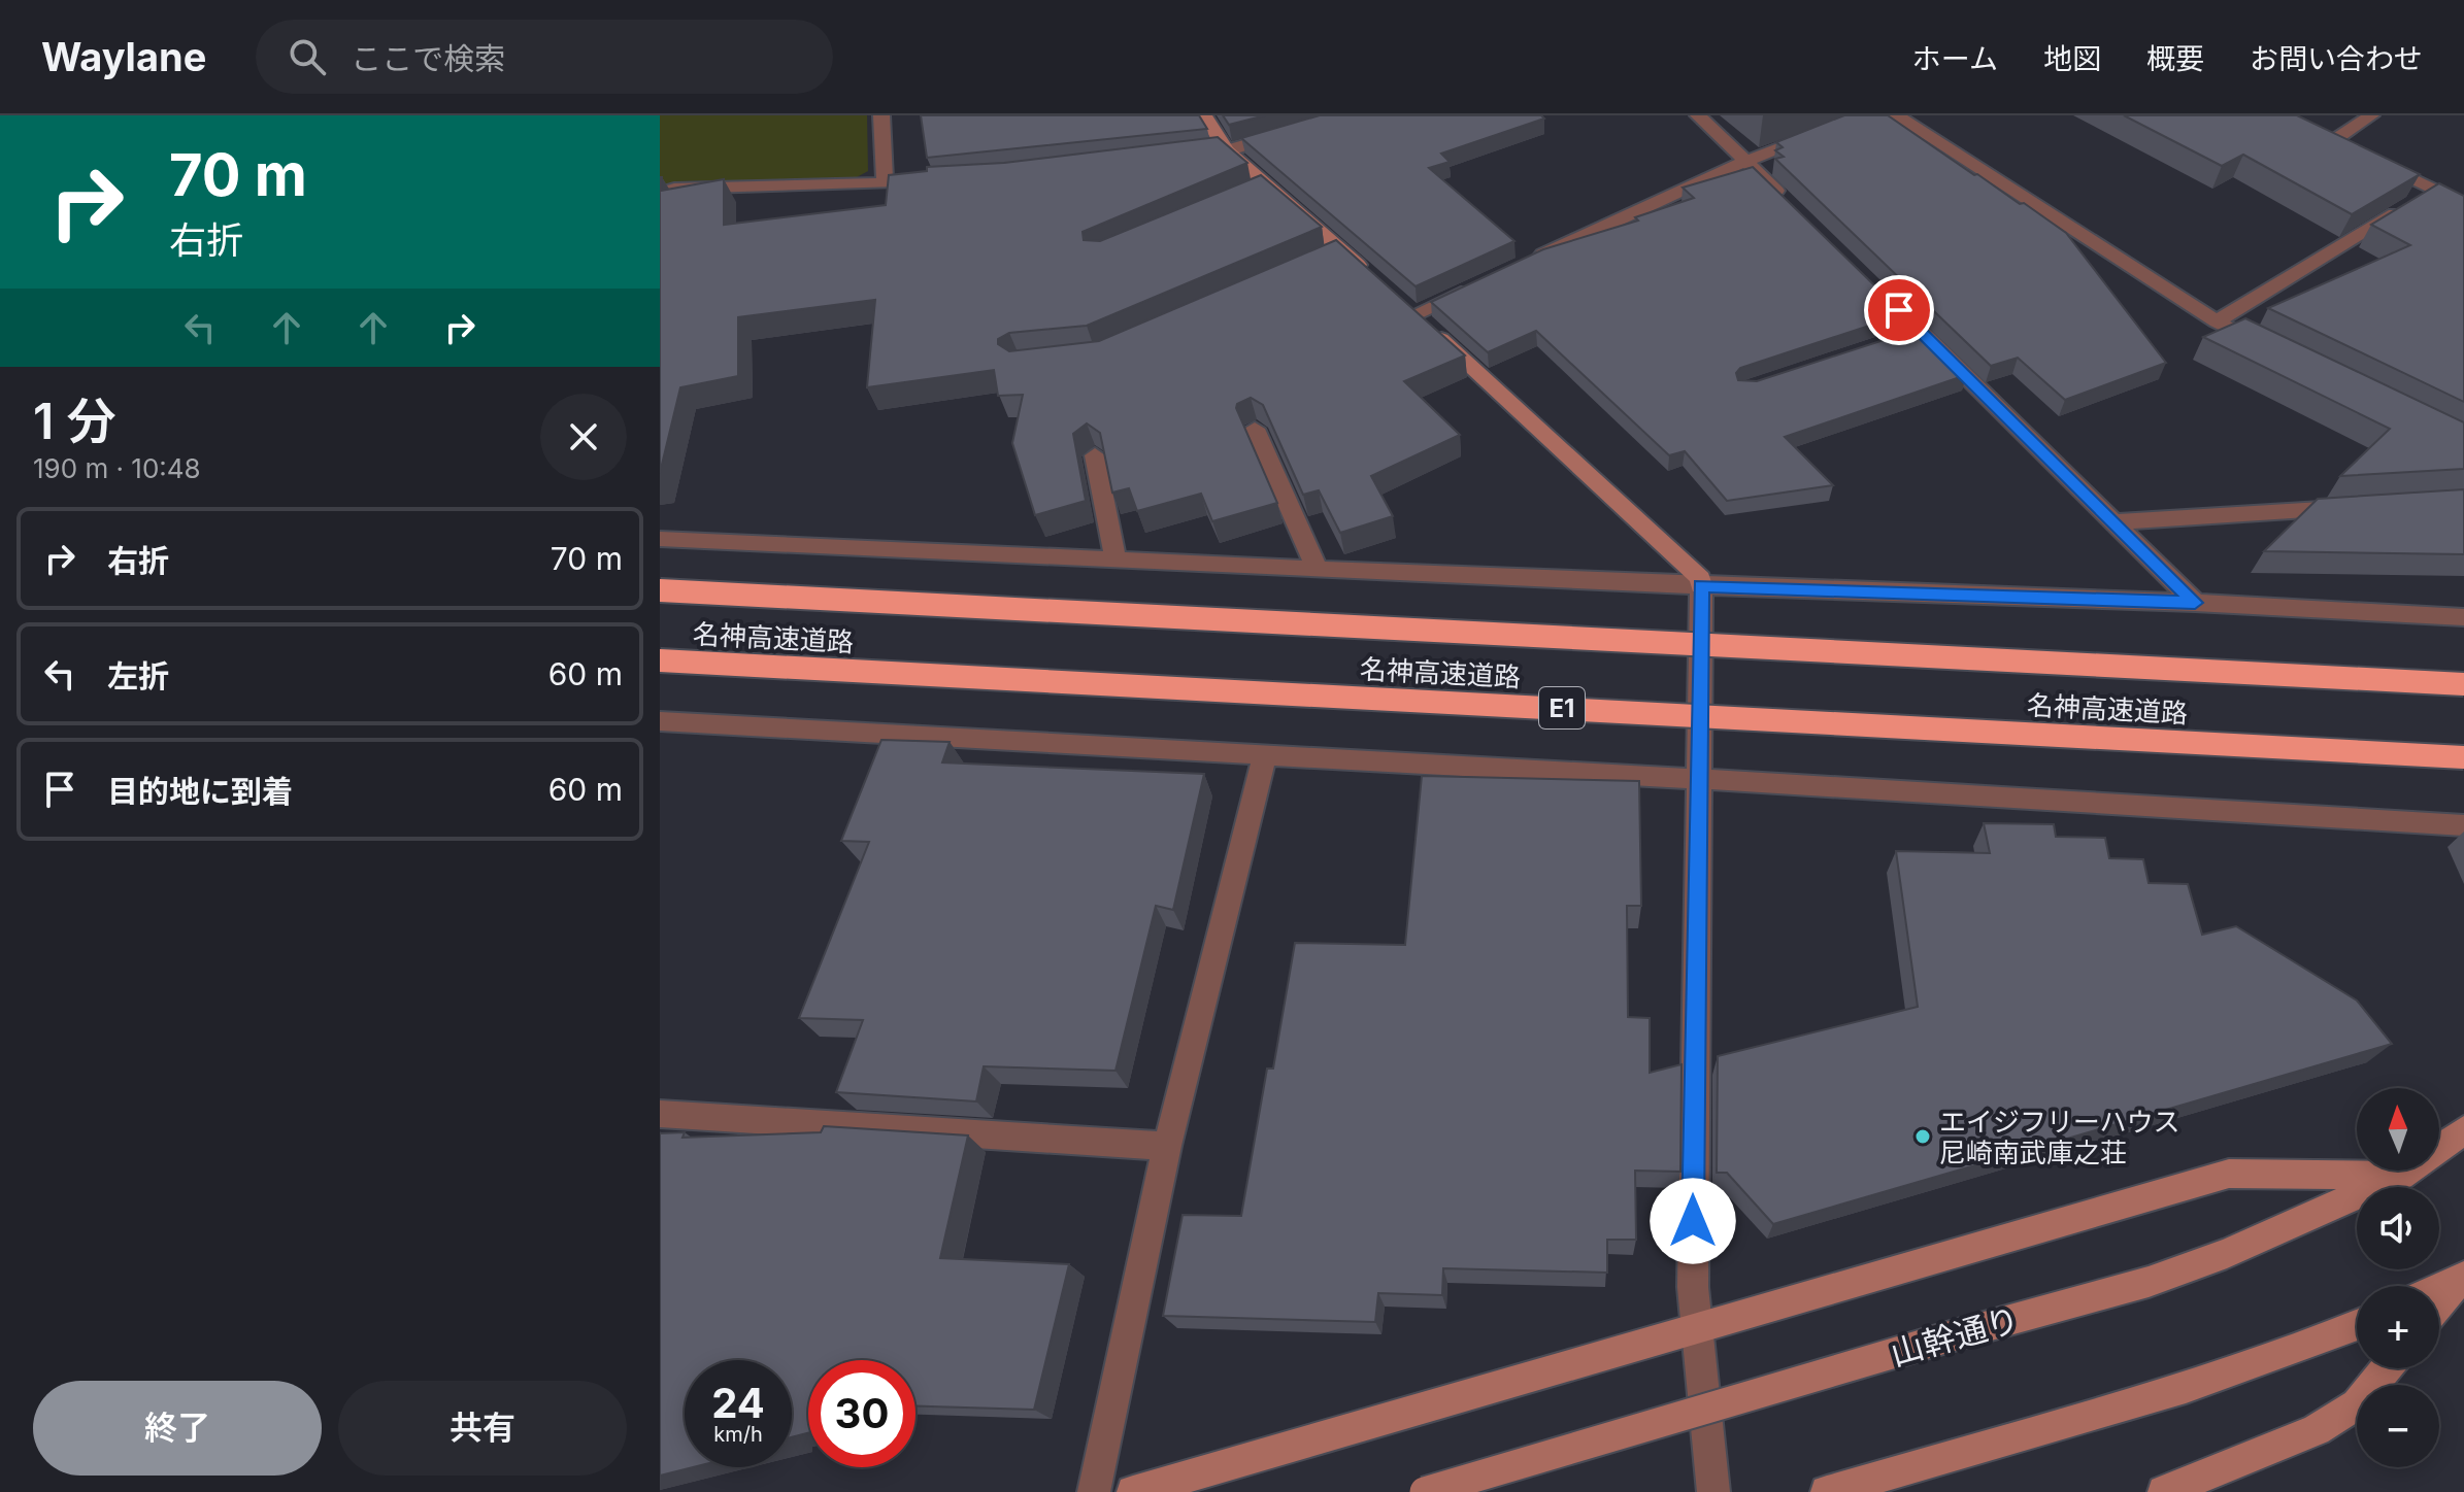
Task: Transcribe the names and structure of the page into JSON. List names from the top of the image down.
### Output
{
  "streets": {
    "highway": ["名神高速道路", "E1"],
    "street": ["山幹通り"]
  },
  "places": ["エイジフリーハウス 尼崎南武庫之荘"],
  "north": "top",
  "page": {
    "header": "Waylane",
    "search": "ここで検索",
    "nav": [
      "ホーム",
      "地図",
      "概要",
      "お問い合わせ"
    ],
    "turn": ["70 m", "右折"],
    "heading": ["1 分", "190 m · 10:48"],
    "list": [
      {
        "name": "右折",
        "value": "70 m"
      },
      {
        "name": "左折",
        "value": "60 m"
      },
      {
        "name": "目的地に到着",
        "value": "60 m"
      }
    ],
    "map_buttons": ["+", "−"],
    "speed": "24 km/h",
    "limit": "30",
    "buttons": ["終了", "共有"]
  }
}
